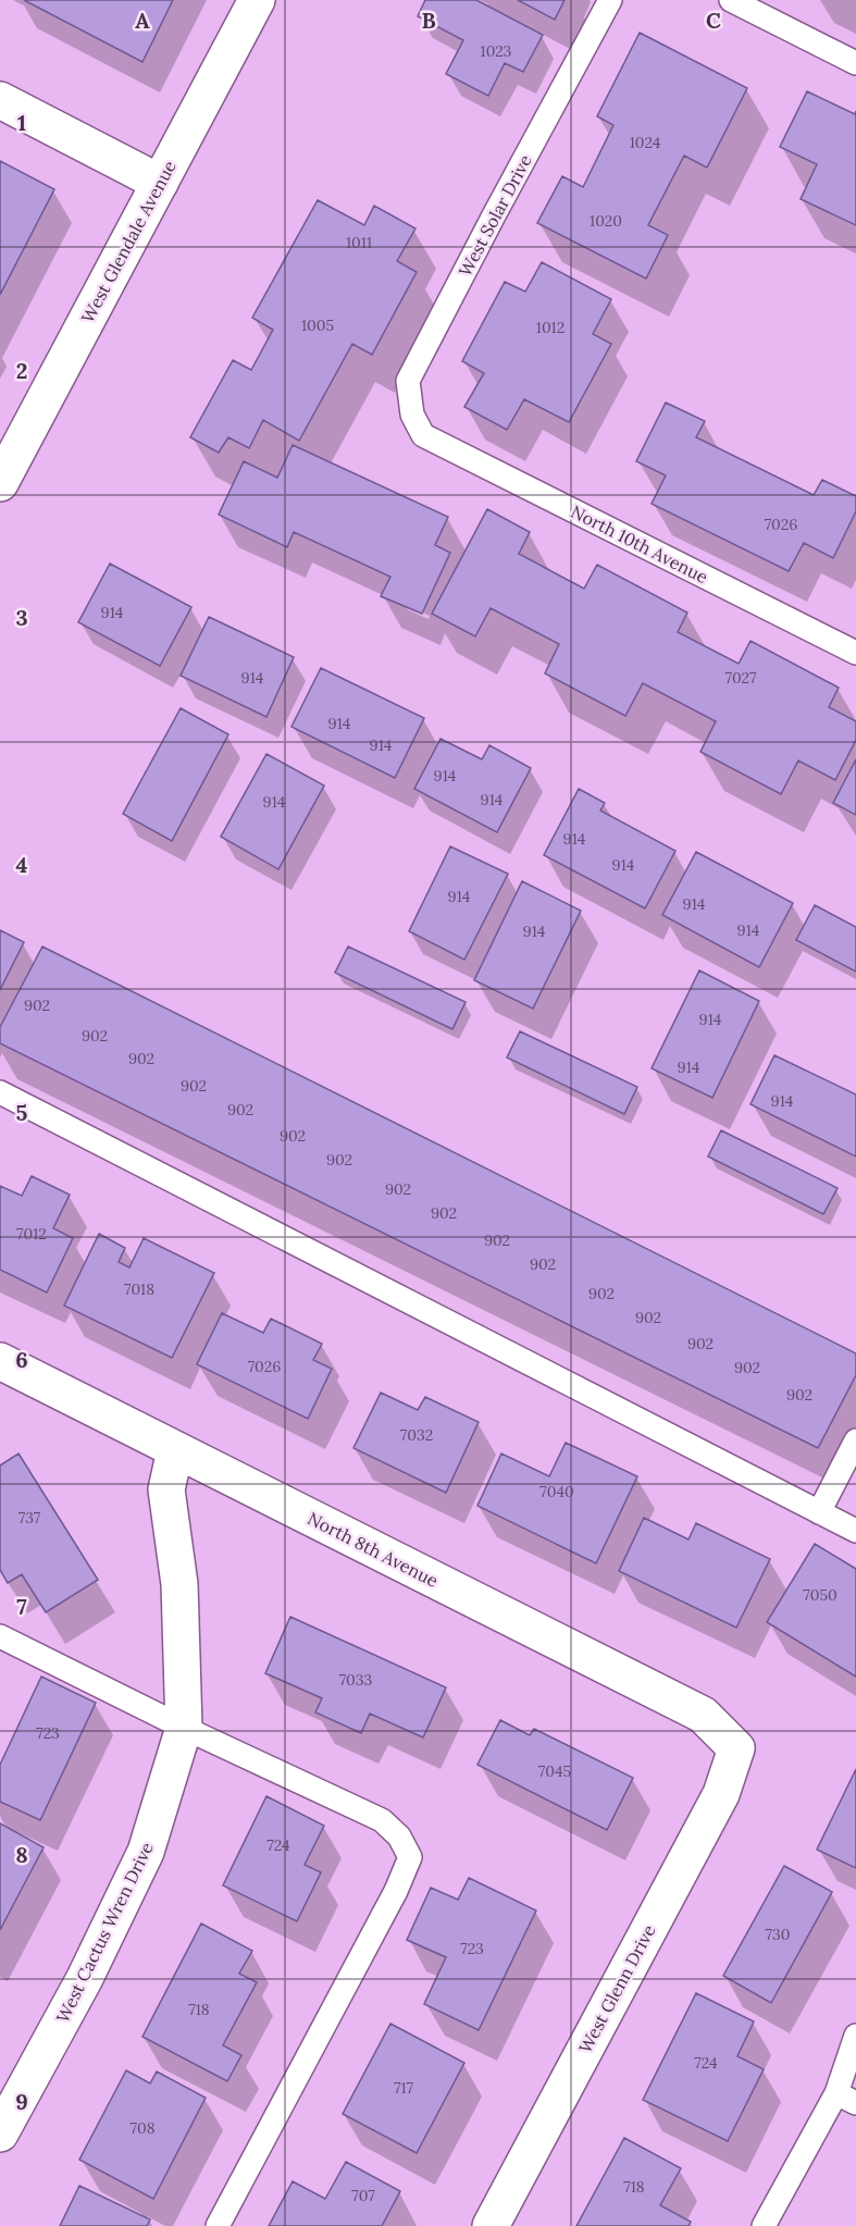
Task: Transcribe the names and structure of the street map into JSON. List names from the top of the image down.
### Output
{
  "streets": {
    "street": [
      "West Glendale Avenue",
      "North 8th Avenue",
      "West Cactus Wren Drive",
      "West Glenn Drive"
    ],
    "lane": ["West Solar Drive", "North 10th Avenue"]
  },
  "crossings": [
    ["West Solar Drive", "North 10th Avenue"],
    ["North 8th Avenue", "West Cactus Wren Drive"],
    ["North 8th Avenue", "West Glenn Drive"]
  ],
  "house_numbers": [
    "1023",
    "1024",
    "1020",
    "1011",
    "1005",
    "1012",
    "7026",
    "914",
    "914",
    "7027",
    "914",
    "914",
    "914",
    "914",
    "914",
    "914",
    "914",
    "914",
    "914",
    "914",
    "914",
    "902",
    "914",
    "902",
    "902",
    "914",
    "902",
    "914",
    "902",
    "902",
    "902",
    "902",
    "902",
    "7012",
    "902",
    "902",
    "7018",
    "902",
    "902",
    "902",
    "7026",
    "902",
    "902",
    "7032",
    "7040",
    "737",
    "7050",
    "7033",
    "723",
    "7045",
    "724",
    "730",
    "723",
    "718",
    "724",
    "717",
    "708",
    "718",
    "707"
  ],
  "grid": {
    "columns": ["A", "B", "C"],
    "rows": [
      "1",
      "2",
      "3",
      "4",
      "5",
      "6",
      "7",
      "8",
      "9"
    ]
  }
}
